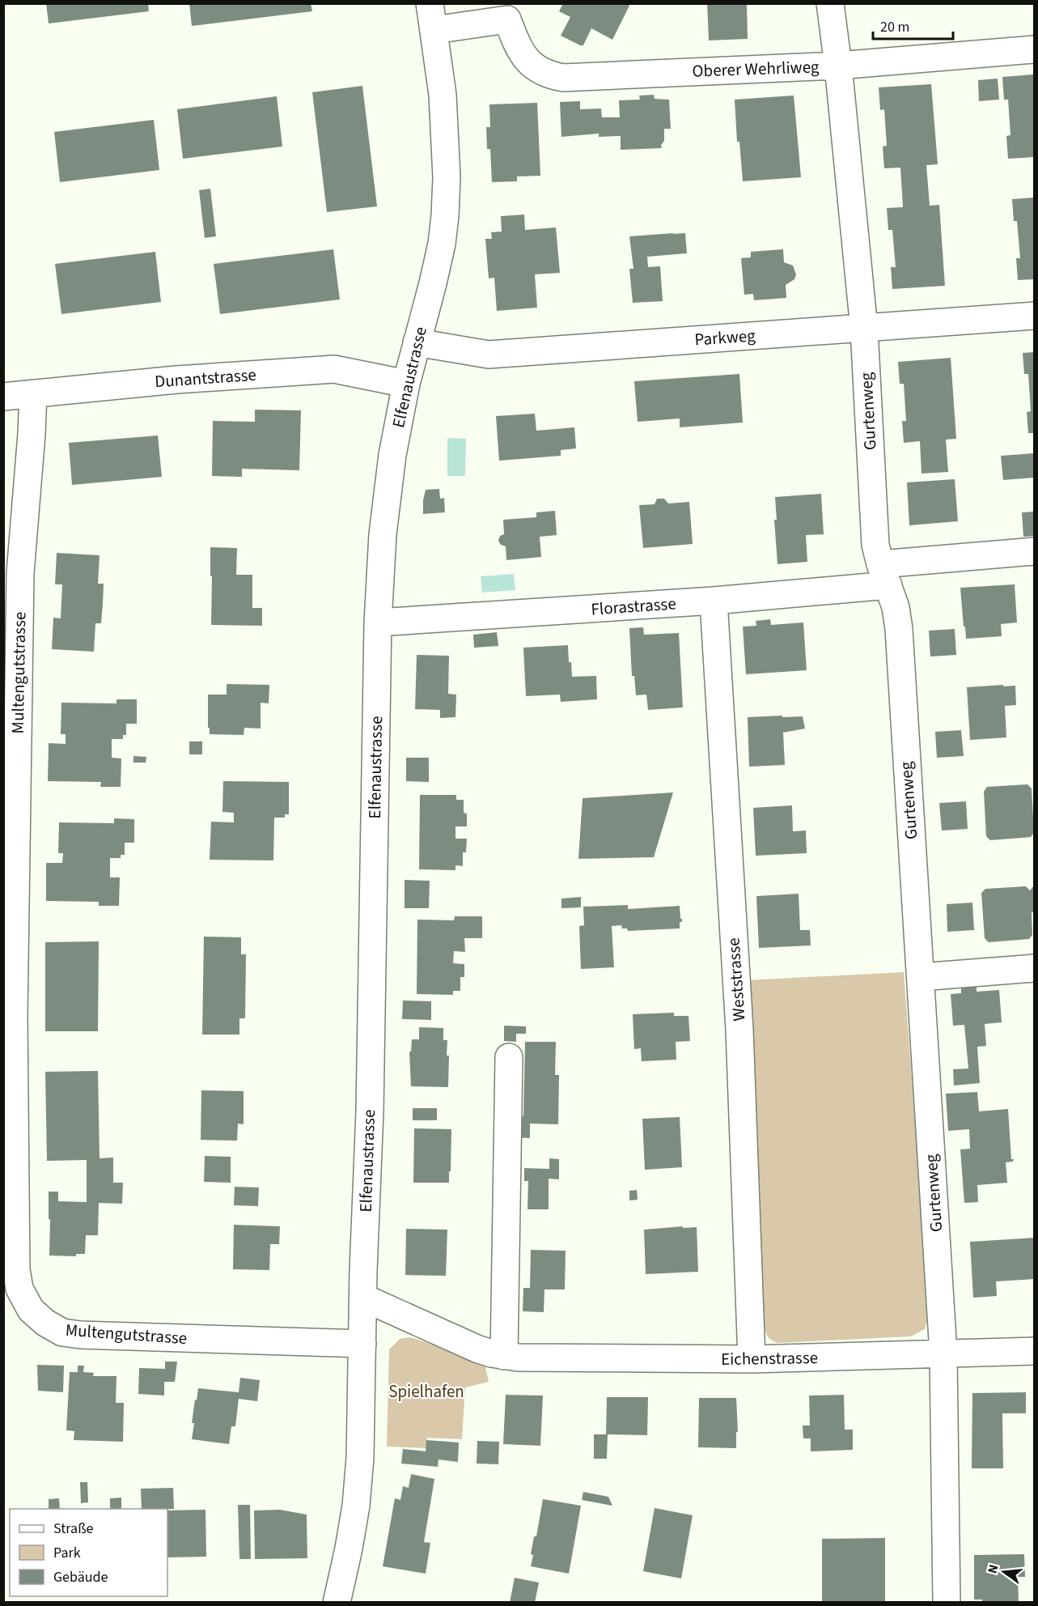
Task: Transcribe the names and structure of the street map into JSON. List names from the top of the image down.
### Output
{
  "streets": {
    "street": [
      "Oberer Wehrliweg",
      "Parkweg",
      "Elfenaustrasse",
      "Dunantstrasse",
      "Gurtenweg",
      "Florastrasse",
      "Multengutstrasse",
      "Weststrasse",
      "Eichenstrasse"
    ]
  },
  "crossings": [
    ["Oberer Wehrliweg", "Gurtenweg"],
    ["Parkweg", "Elfenaustrasse"],
    ["Parkweg", "Gurtenweg"],
    ["Elfenaustrasse", "Dunantstrasse"],
    ["Elfenaustrasse", "Florastrasse"],
    ["Elfenaustrasse", "Multengutstrasse"],
    ["Elfenaustrasse", "Eichenstrasse"],
    ["Dunantstrasse", "Multengutstrasse"],
    ["Gurtenweg", "Florastrasse"],
    ["Gurtenweg", "Eichenstrasse"],
    ["Florastrasse", "Weststrasse"],
    ["Weststrasse", "Eichenstrasse"]
  ],
  "parks": ["Spielhafen"],
  "legend": ["Straße", "Park", "Gebäude"],
  "scale_bar": "20 m",
  "north": "left"
}
